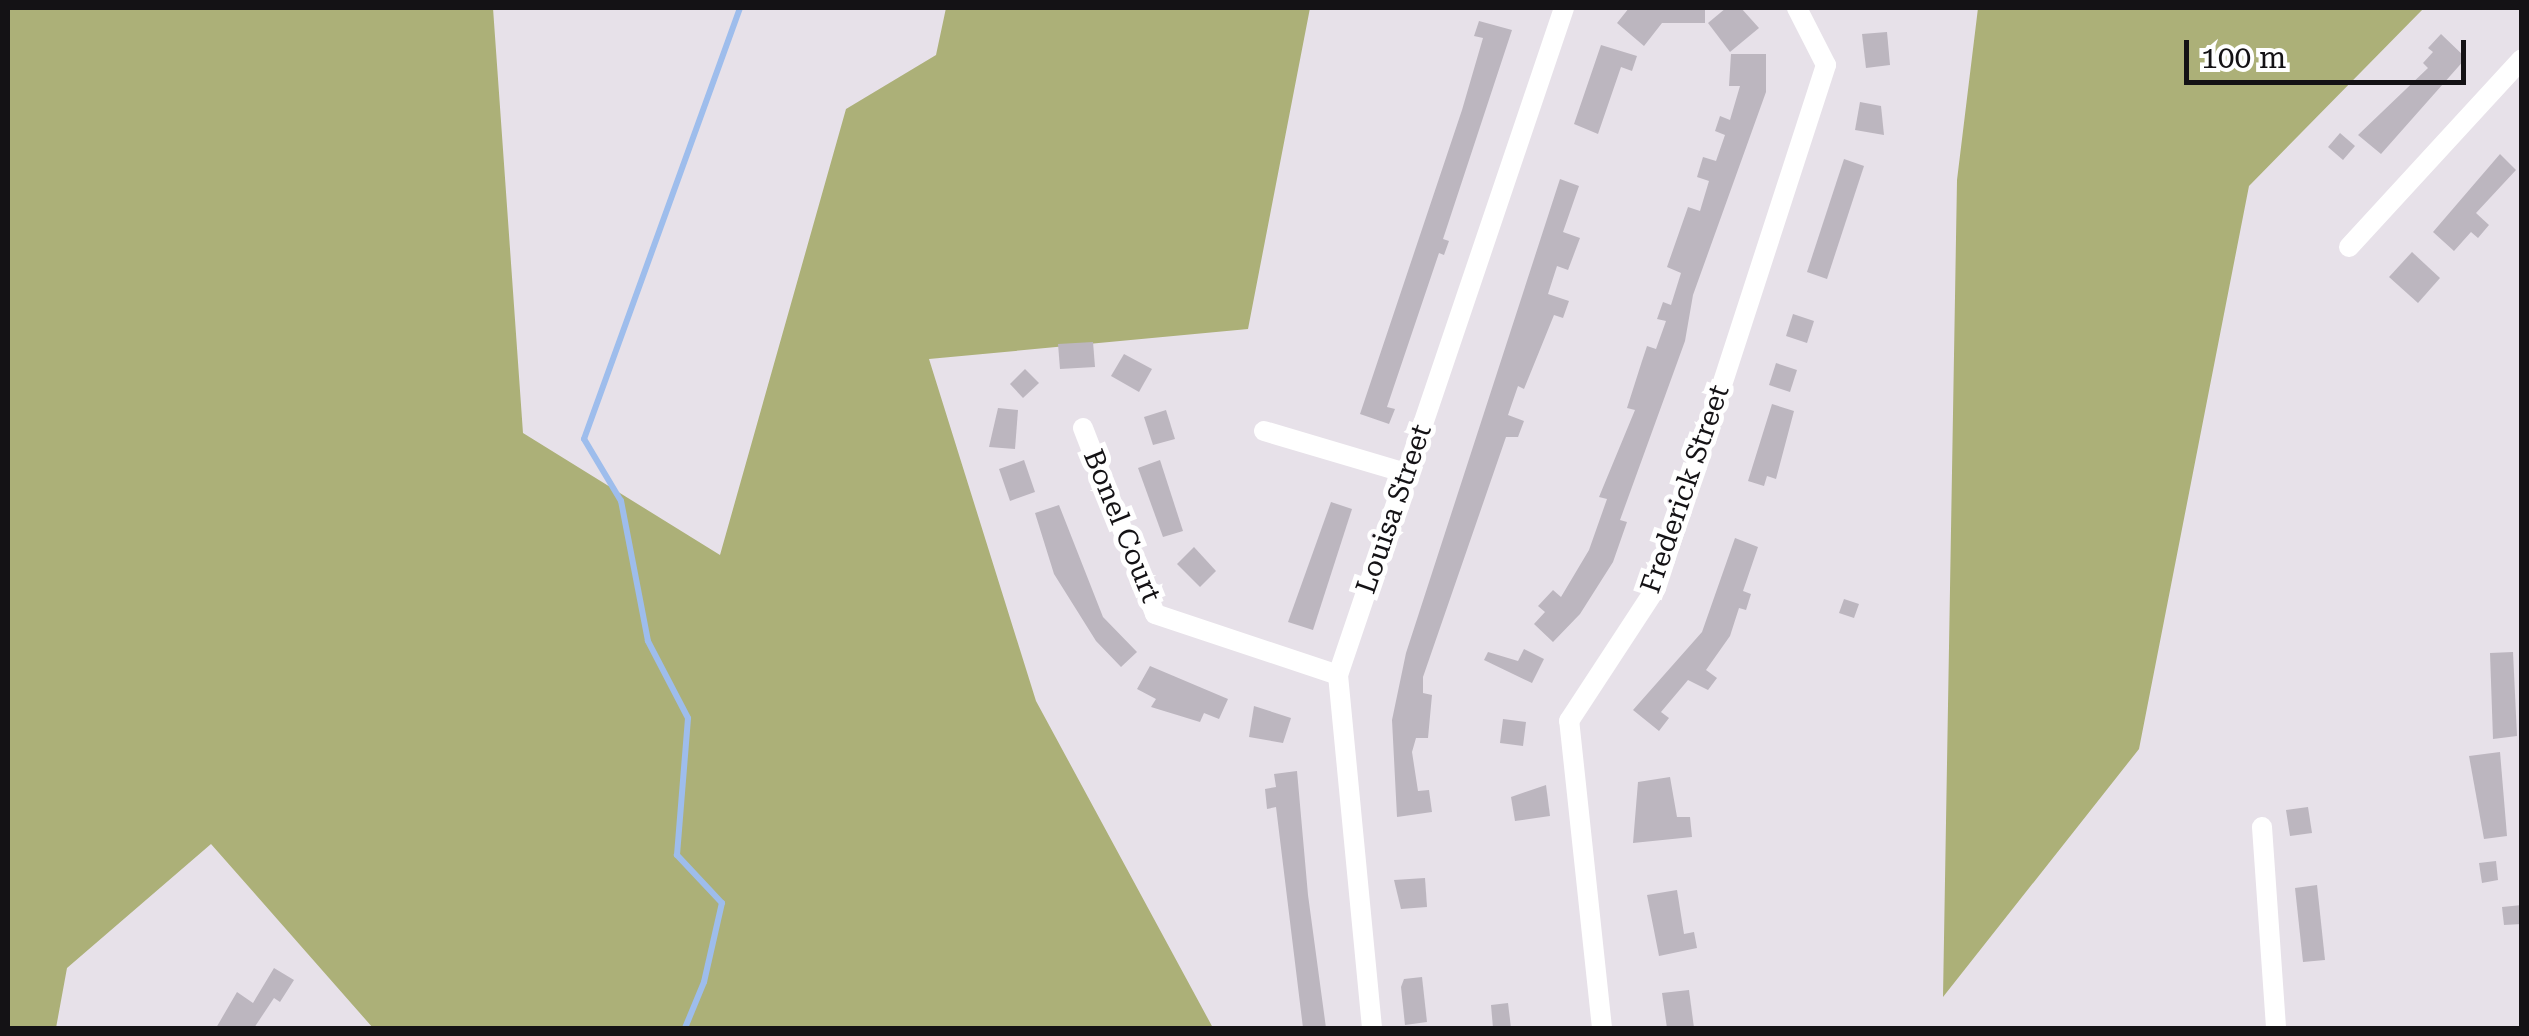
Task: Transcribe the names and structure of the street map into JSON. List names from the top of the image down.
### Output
{
  "streets": {
    "street": ["Frederick Street", "Louisa Street", "Bonel Court"]
  },
  "crossings": [
    ["Louisa Street", "Bonel Court"]
  ],
  "scale_bar": "100 m"
}
